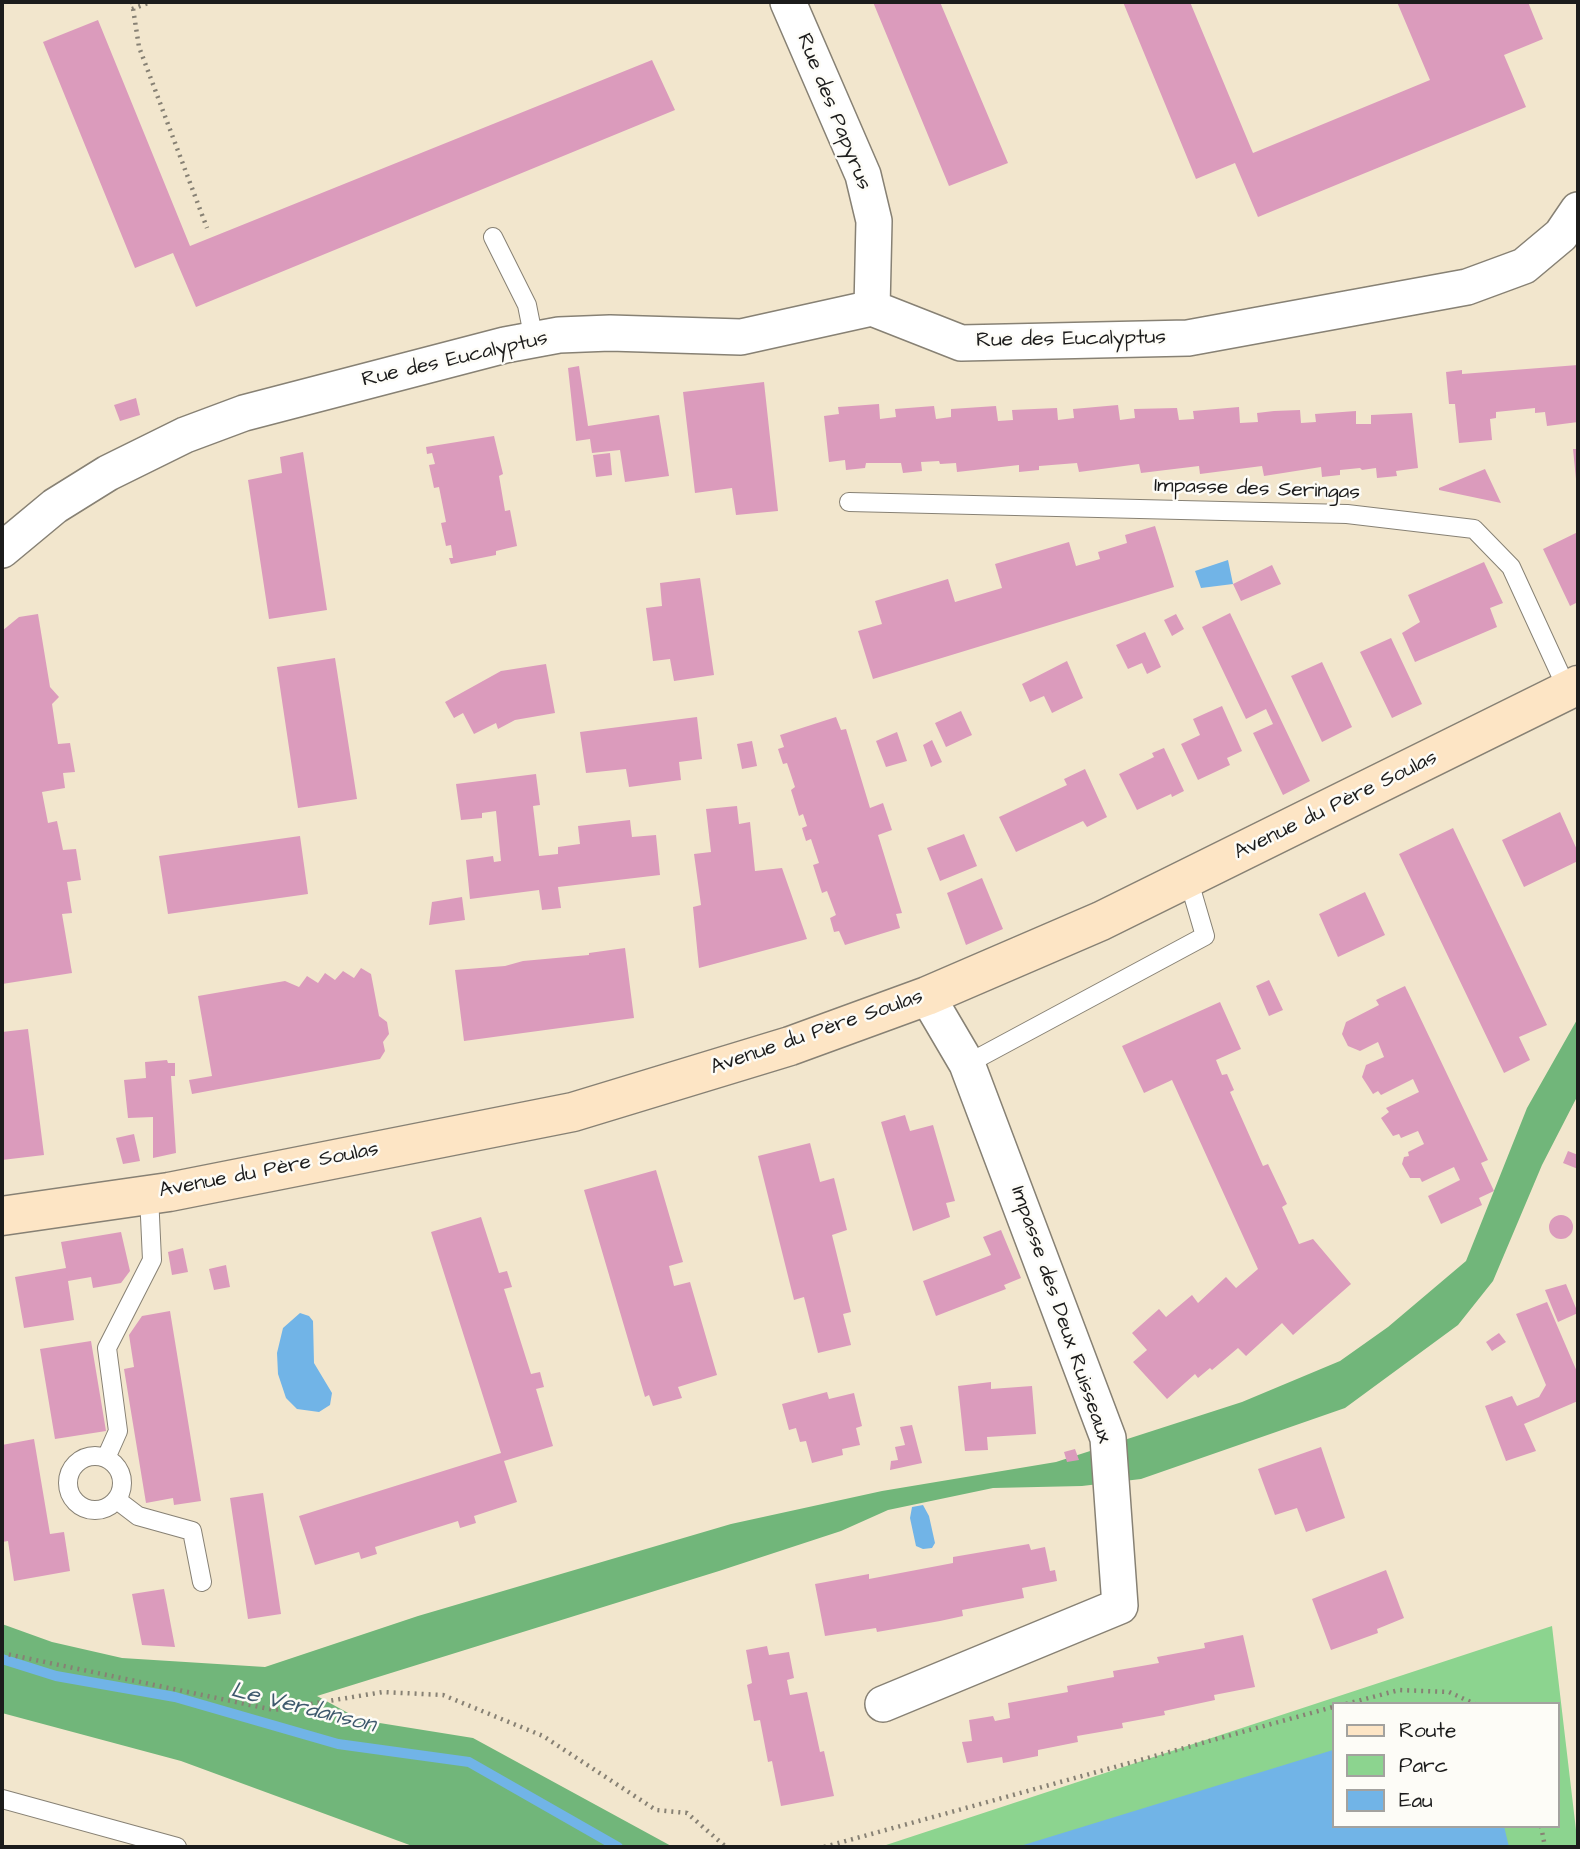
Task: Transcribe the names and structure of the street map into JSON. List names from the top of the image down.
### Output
{
  "streets": {
    "main road": ["Avenue du Père Soulas"],
    "street": ["Rue des Papyrus", "Rue des Eucalyptus", "Impasse des Deux Ruisseaux"],
    "lane": ["Impasse des Seringas"]
  },
  "crossings": [
    ["Rue des Papyrus", "Rue des Eucalyptus"],
    ["Impasse des Seringas", "Avenue du Père Soulas"],
    ["Avenue du Père Soulas", "Impasse des Deux Ruisseaux"]
  ],
  "water": ["Le Verdanson"],
  "legend": ["Route", "Parc", "Eau"]
}
